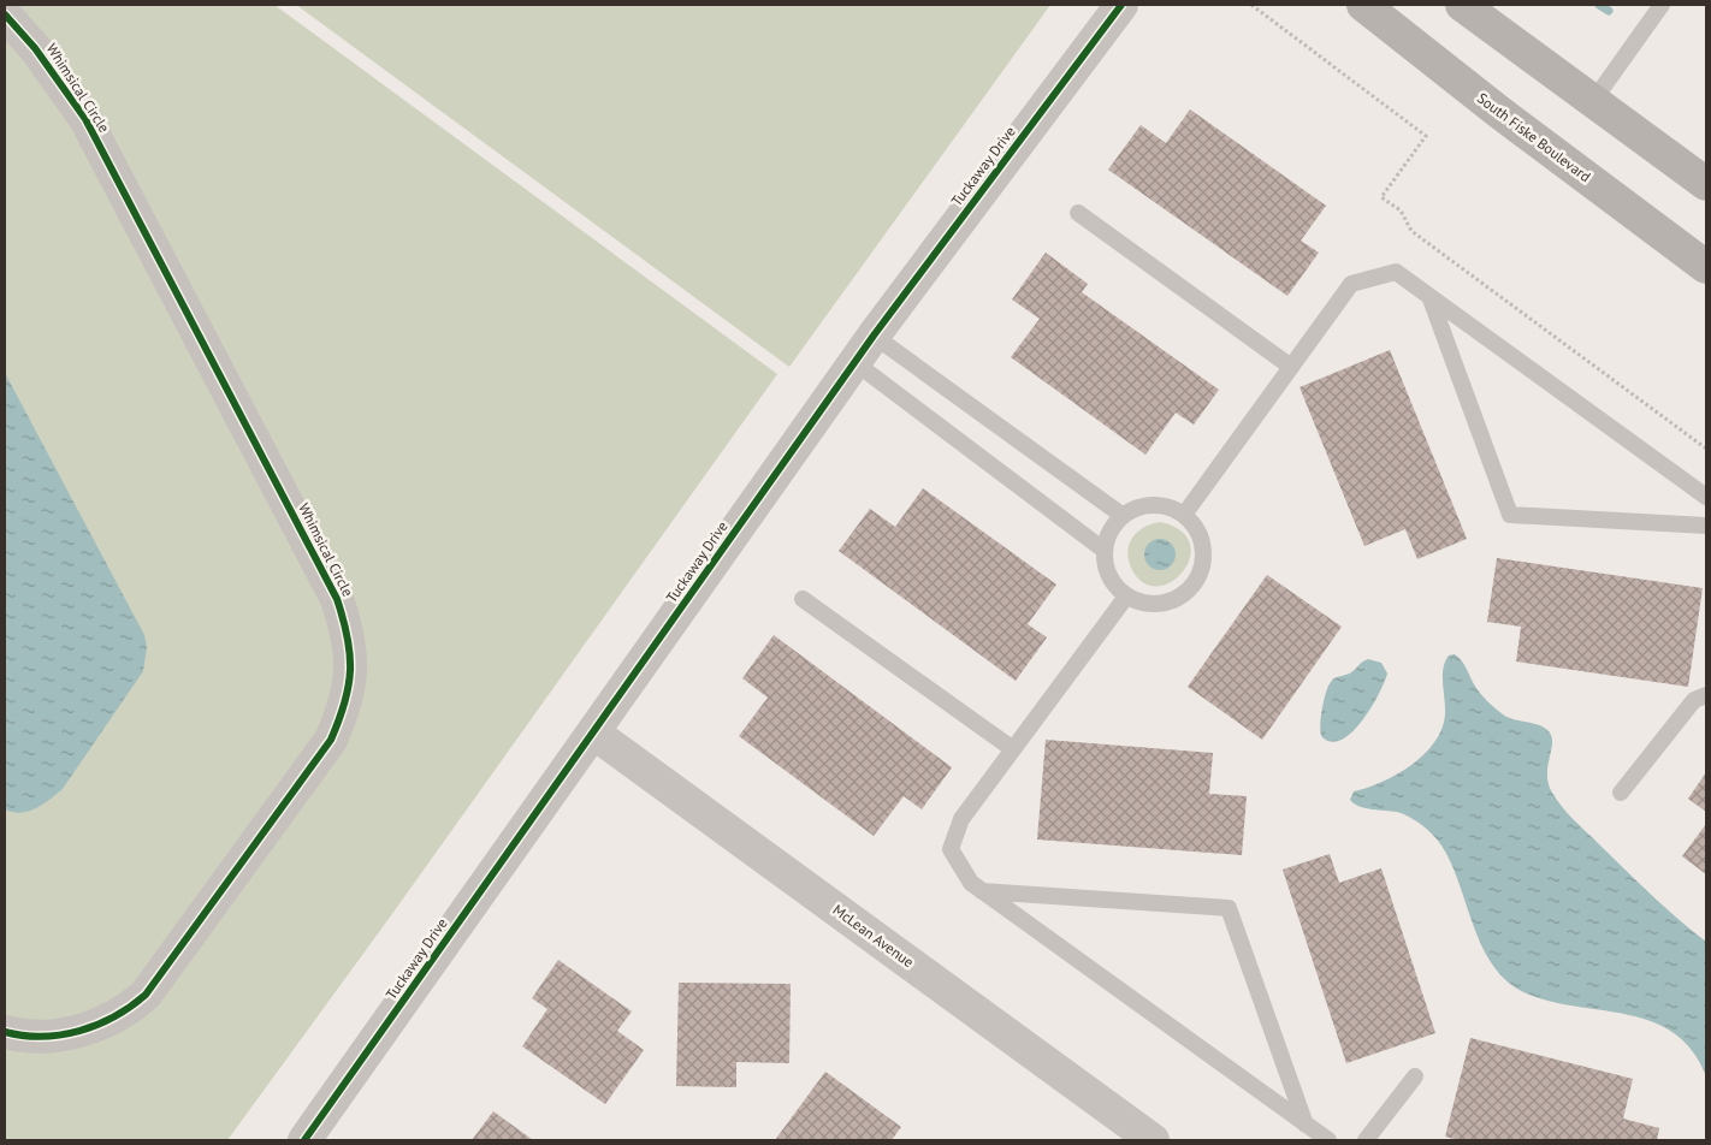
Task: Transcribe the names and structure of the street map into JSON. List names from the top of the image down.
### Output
{
  "streets": {
    "main road": ["South Fiske Boulevard"],
    "street": ["Whimsical Circle", "Tuckaway Drive", "McLean Avenue"]
  },
  "crossings": [
    ["Tuckaway Drive", "McLean Avenue"]
  ]
}
